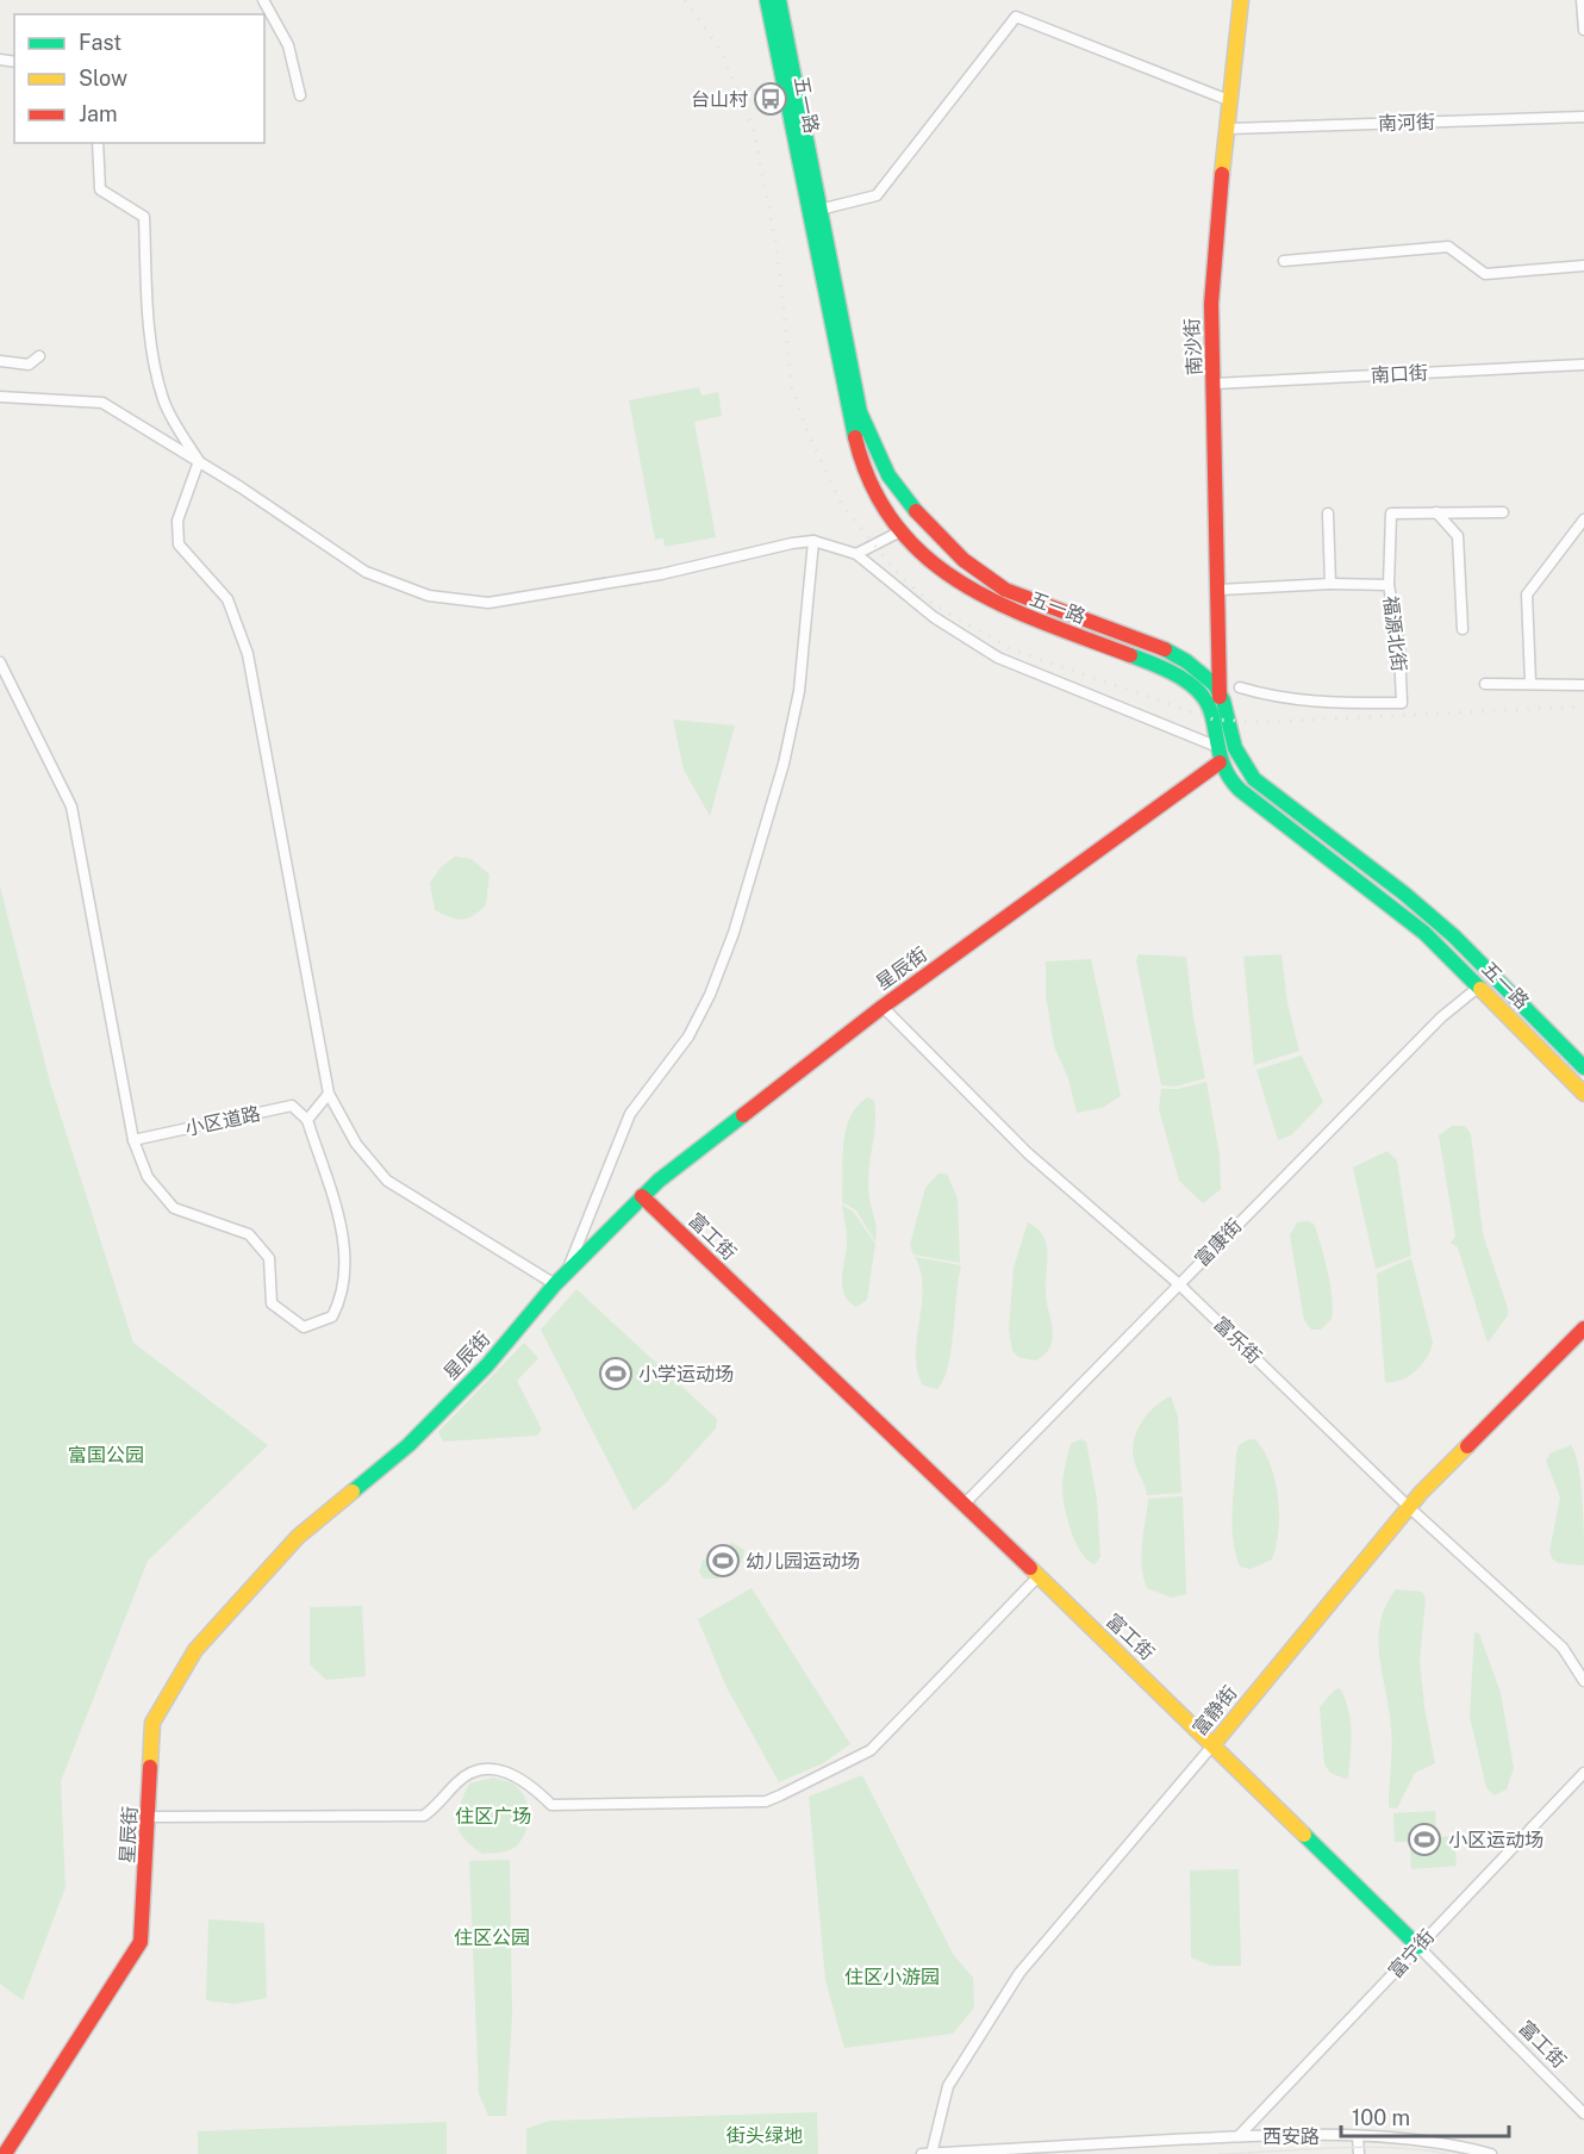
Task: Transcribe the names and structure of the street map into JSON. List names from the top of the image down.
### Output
{
  "streets": {
    "street": [
      "五一路",
      "南河街",
      "南沙街",
      "南口街",
      "福源北街",
      "星辰街",
      "小区道路",
      "富工街",
      "富康街",
      "富乐街",
      "富静街",
      "富宁街",
      "西安路"
    ]
  },
  "crossings": [
    ["五一路", "南沙街"],
    ["五一路", "星辰街"],
    ["五一路", "富康街"],
    ["南河街", "南沙街"],
    ["南沙街", "南口街"],
    ["星辰街", "富工街"],
    ["星辰街", "富乐街"],
    ["富工街", "富康街"],
    ["富工街", "富静街"],
    ["富工街", "富宁街"],
    ["富康街", "富乐街"],
    ["富乐街", "富静街"],
    ["富静街", "西安路"],
    ["富宁街", "西安路"]
  ],
  "parks": [
    "富国公园",
    "住区广场",
    "住区公园",
    "住区小游园",
    "街头绿地"
  ],
  "places": {
    "bus stop": ["台山村"],
    "sports": ["小学运动场", "幼儿园运动场", "小区运动场"]
  },
  "legend": ["Fast", "Slow", "Jam"],
  "scale_bar": "100 m"
}
